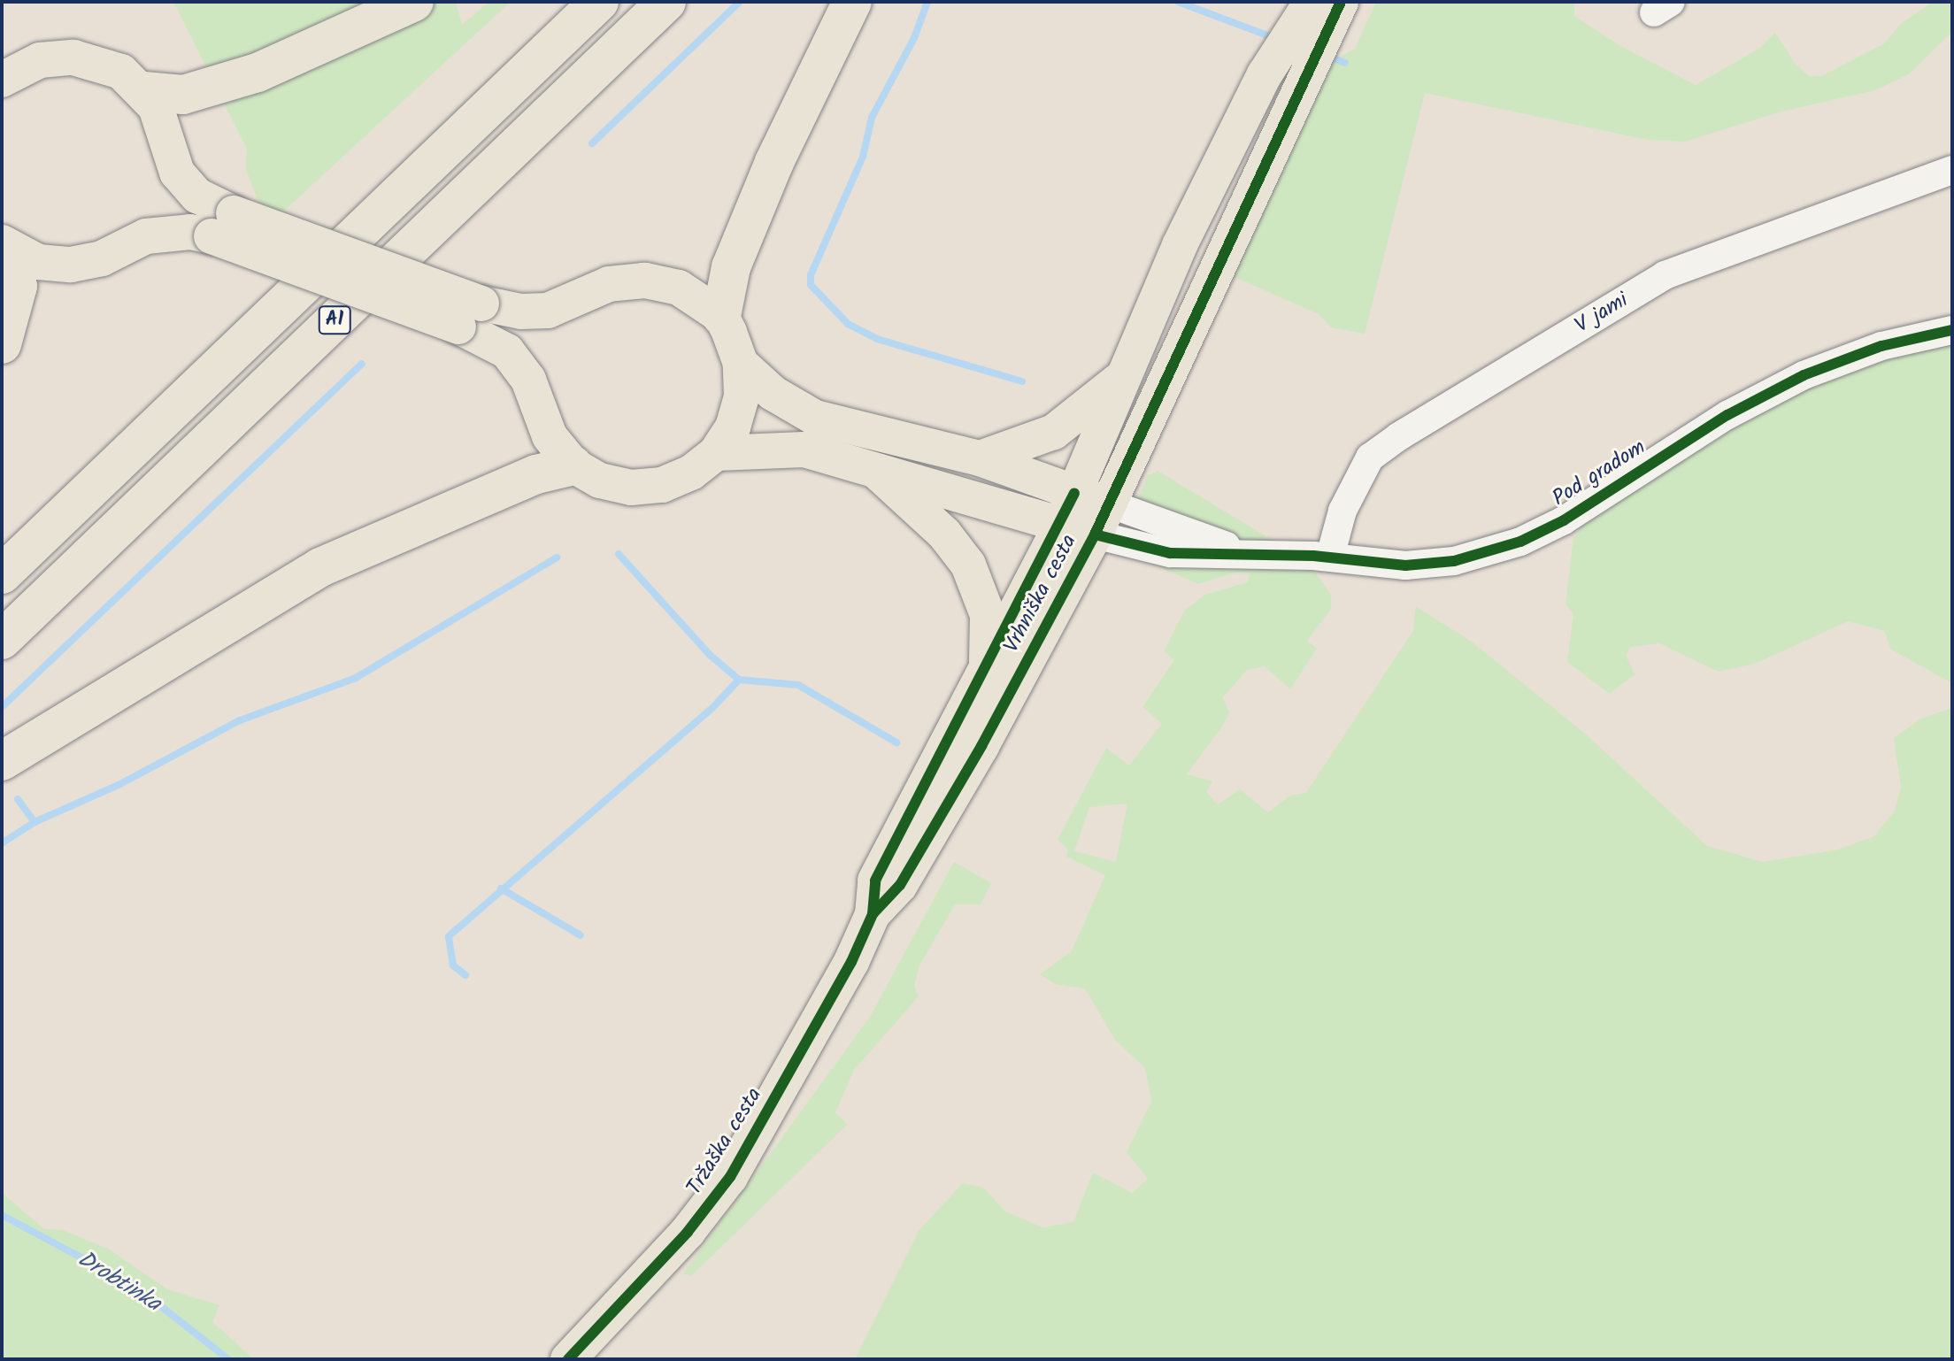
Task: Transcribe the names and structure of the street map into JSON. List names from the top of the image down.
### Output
{
  "streets": {
    "highway": ["A1"],
    "main road": ["Vrhniška cesta", "Tržaška cesta"],
    "street": ["V jami", "Pod gradom"]
  },
  "crossings": [
    ["V jami", "Pod gradom"],
    ["Pod gradom", "Vrhniška cesta"],
    ["Vrhniška cesta", "Tržaška cesta"]
  ],
  "water": ["Drobtinka"]
}
